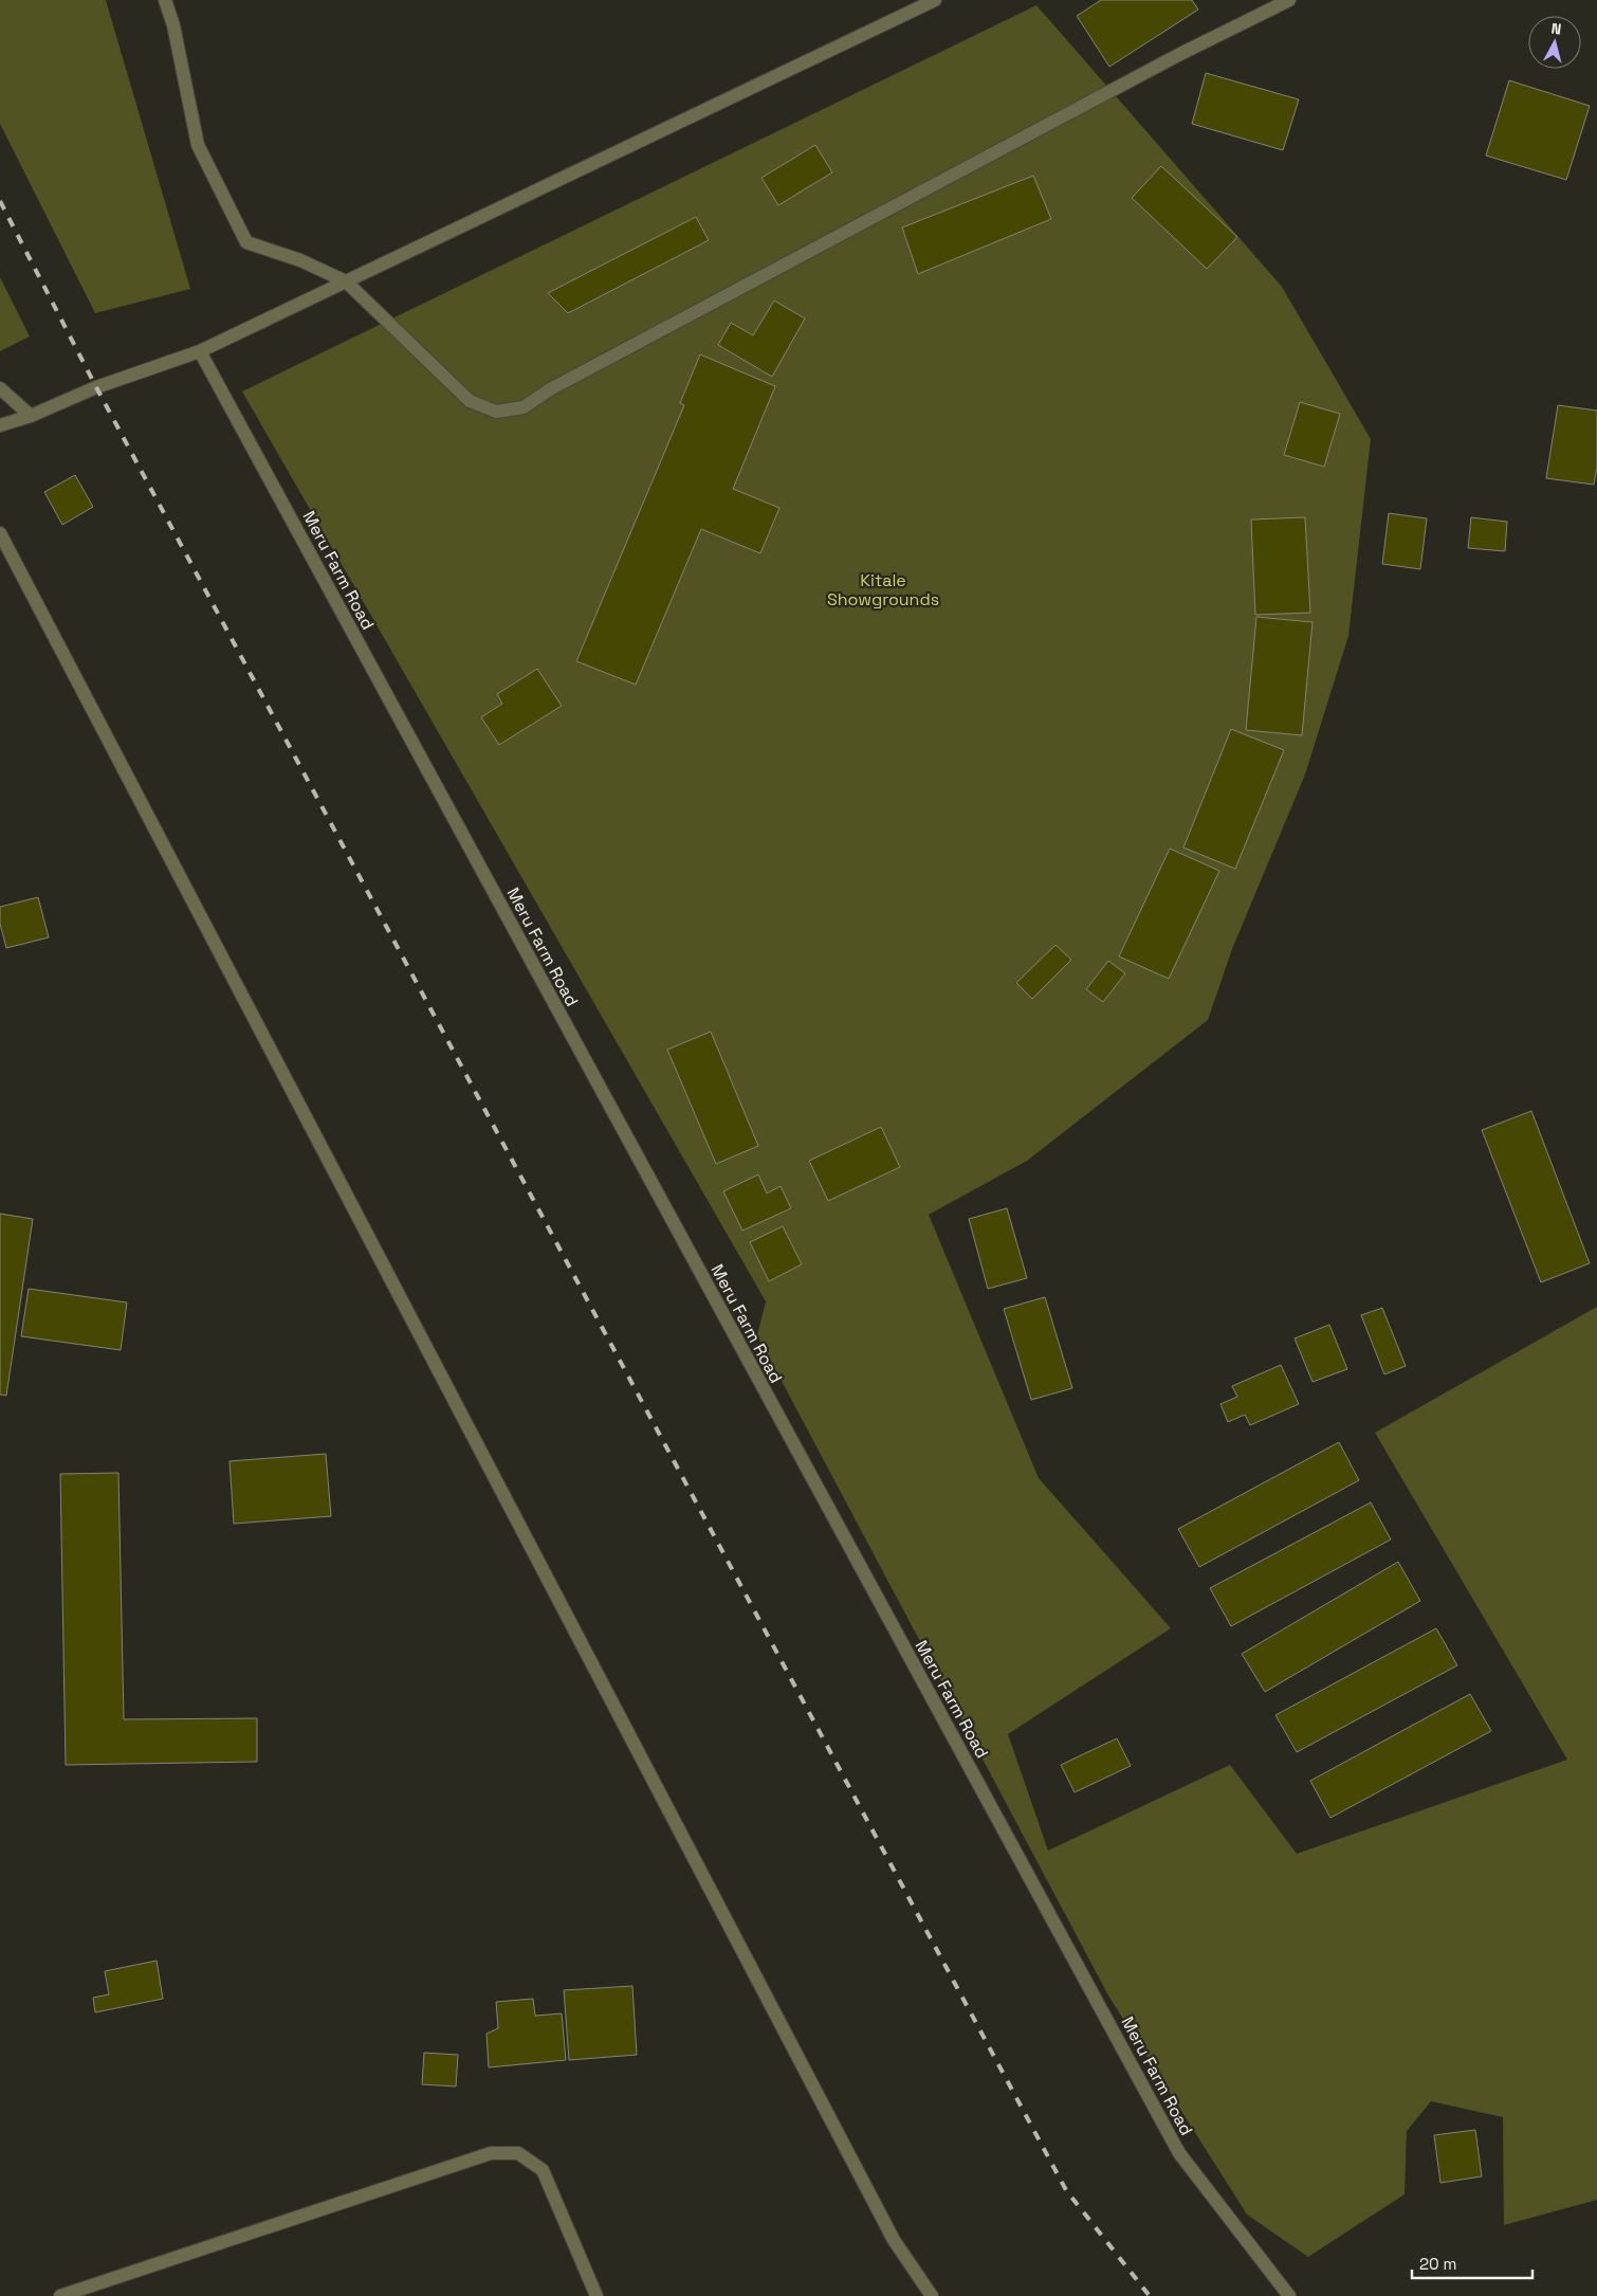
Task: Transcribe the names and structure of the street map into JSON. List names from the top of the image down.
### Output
{
  "streets": {
    "street": ["Meru Farm Road"]
  },
  "parks": ["Kitale Showgrounds"],
  "scale_bar": "20 m",
  "north": "top"
}
